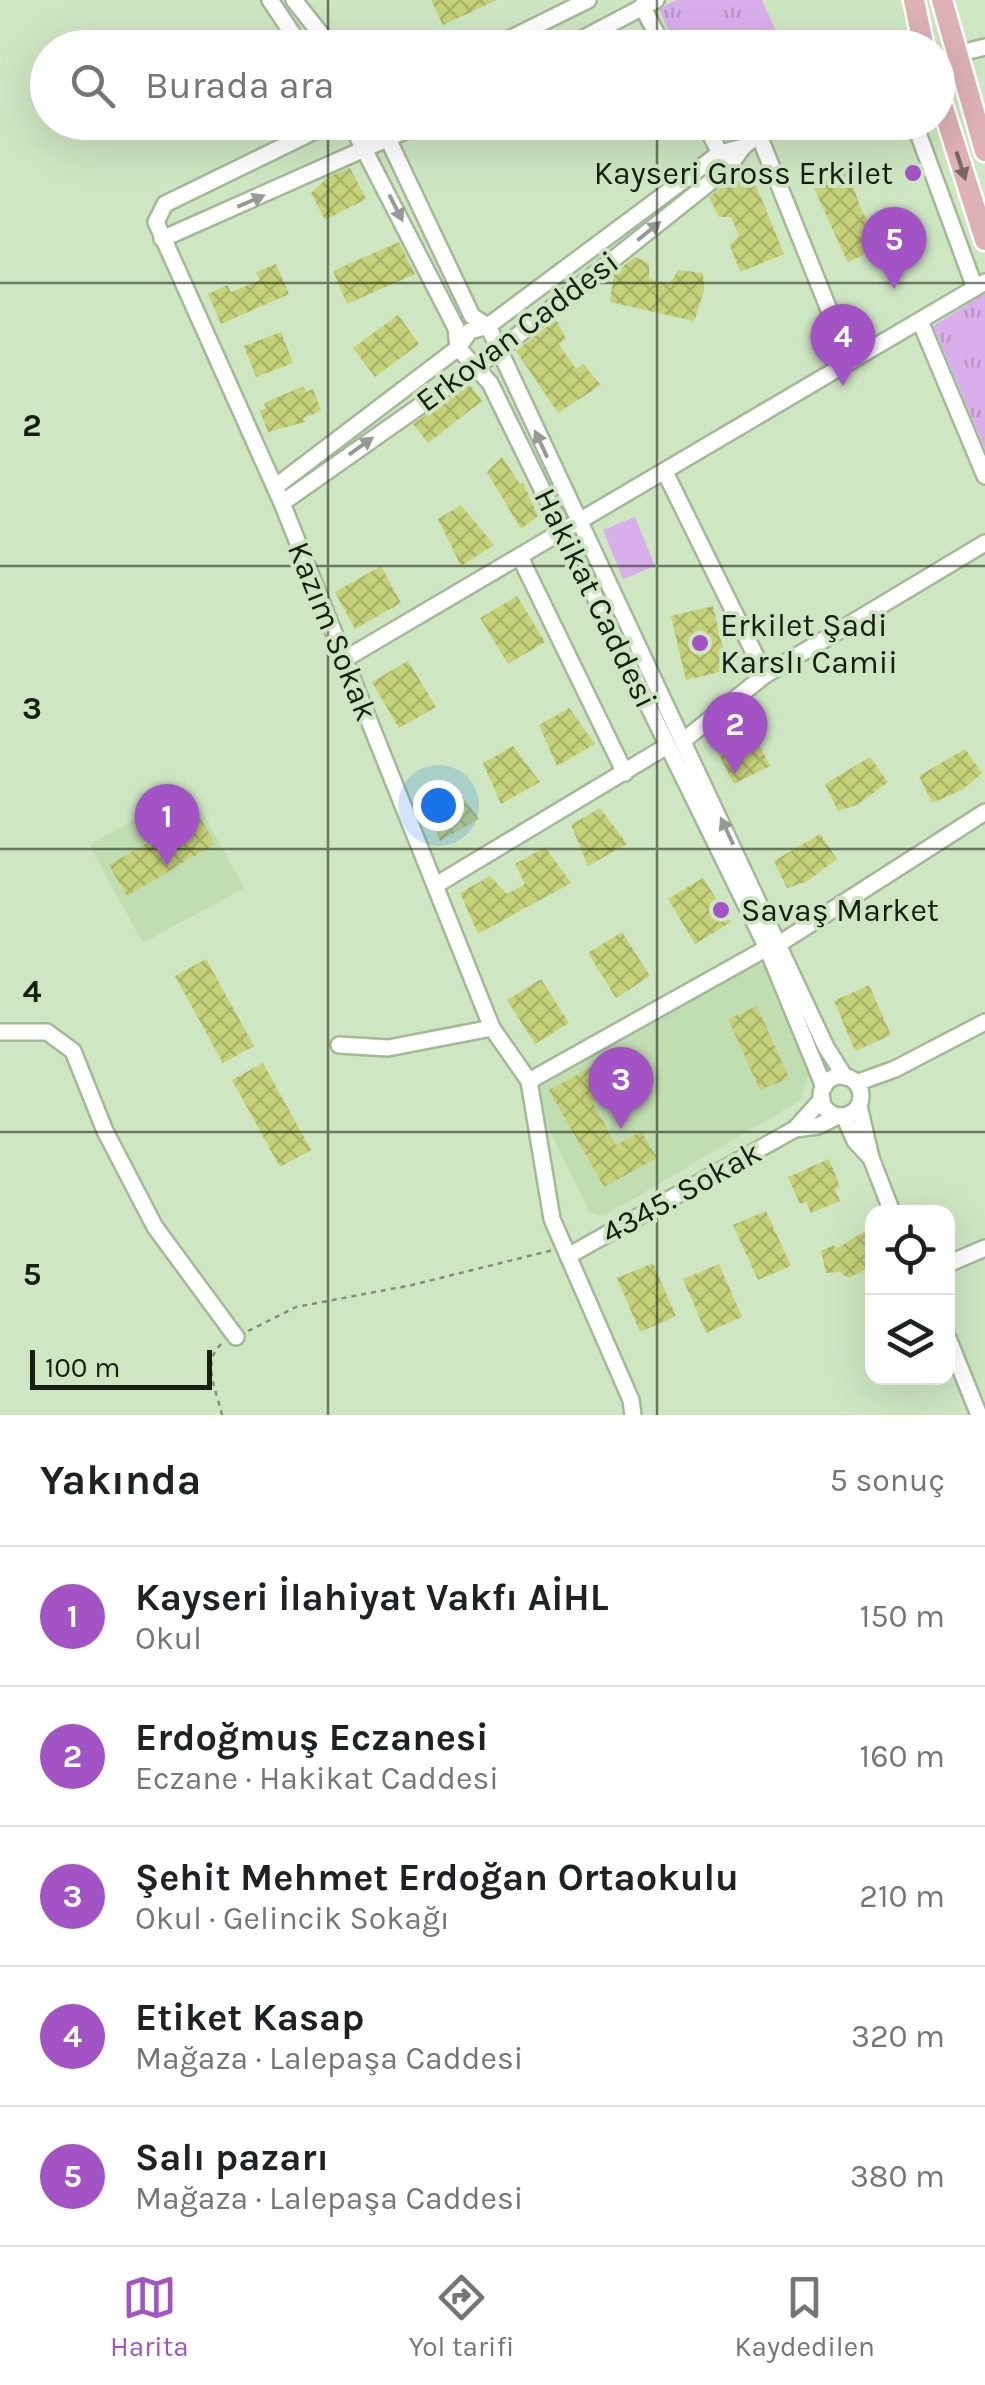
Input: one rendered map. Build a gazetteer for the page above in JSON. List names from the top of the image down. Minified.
{"streets":{"street":["Erkovan Caddesi","Hakikat Caddesi","Kazım Sokak","4345. Sokak"]},"crossings":[["Erkovan Caddesi","Hakikat Caddesi"],["Erkovan Caddesi","Kazım Sokak"],["Hakikat Caddesi","4345. Sokak"]],"places":["Kayseri Gross Erkilet","Erkilet Şadi Karslı Camii","Savaş Market"],"scale_bar":"100 m","page":{"search":"Burada ara","pins":["5","4","2","1","3"],"scale":"100 m","heading":["Yakında","5 sonuç"],"list":[{"mark":"1","name":"Kayseri İlahiyat Vakfı AİHL","note":"Okul","value":"150 m"},{"mark":"2","name":"Erdoğmuş Eczanesi","note":"Eczane · Hakikat Caddesi","value":"160 m"},{"mark":"3","name":"Şehit Mehmet Erdoğan Ortaokulu","note":"Okul · Gelincik Sokağı","value":"210 m"},{"mark":"4","name":"Etiket Kasap","note":"Mağaza · Lalepaşa Caddesi","value":"320 m"},{"mark":"5","name":"Salı pazarı","note":"Mağaza · Lalepaşa Caddesi","value":"380 m"}],"nav":["Harita","Yol tarifi","Kaydedilen"]},"grid":{"rows":["2","3","4","5"]}}
